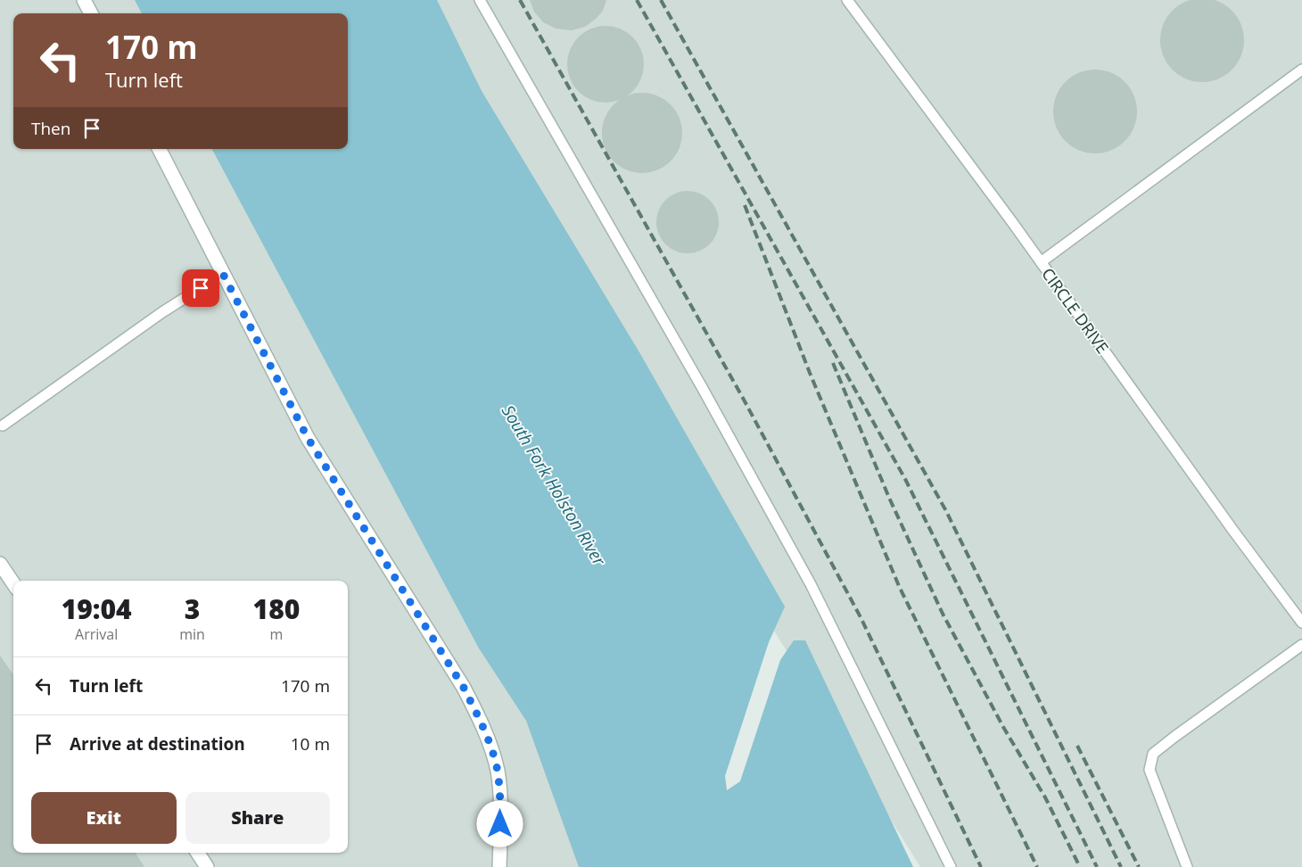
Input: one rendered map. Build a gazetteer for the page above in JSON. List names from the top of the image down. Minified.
{"streets":{"lane":["CIRCLE DRIVE"]},"water":["South Fork Holston River"],"page":{"turn":["170 m","Turn left"],"then":"Then","eta":["19:04","Arrival","3","min","180","m"],"list":[{"name":"Turn left","value":"170 m"},{"name":"Arrive at destination","value":"10 m"}],"buttons":["Exit","Share"]}}
